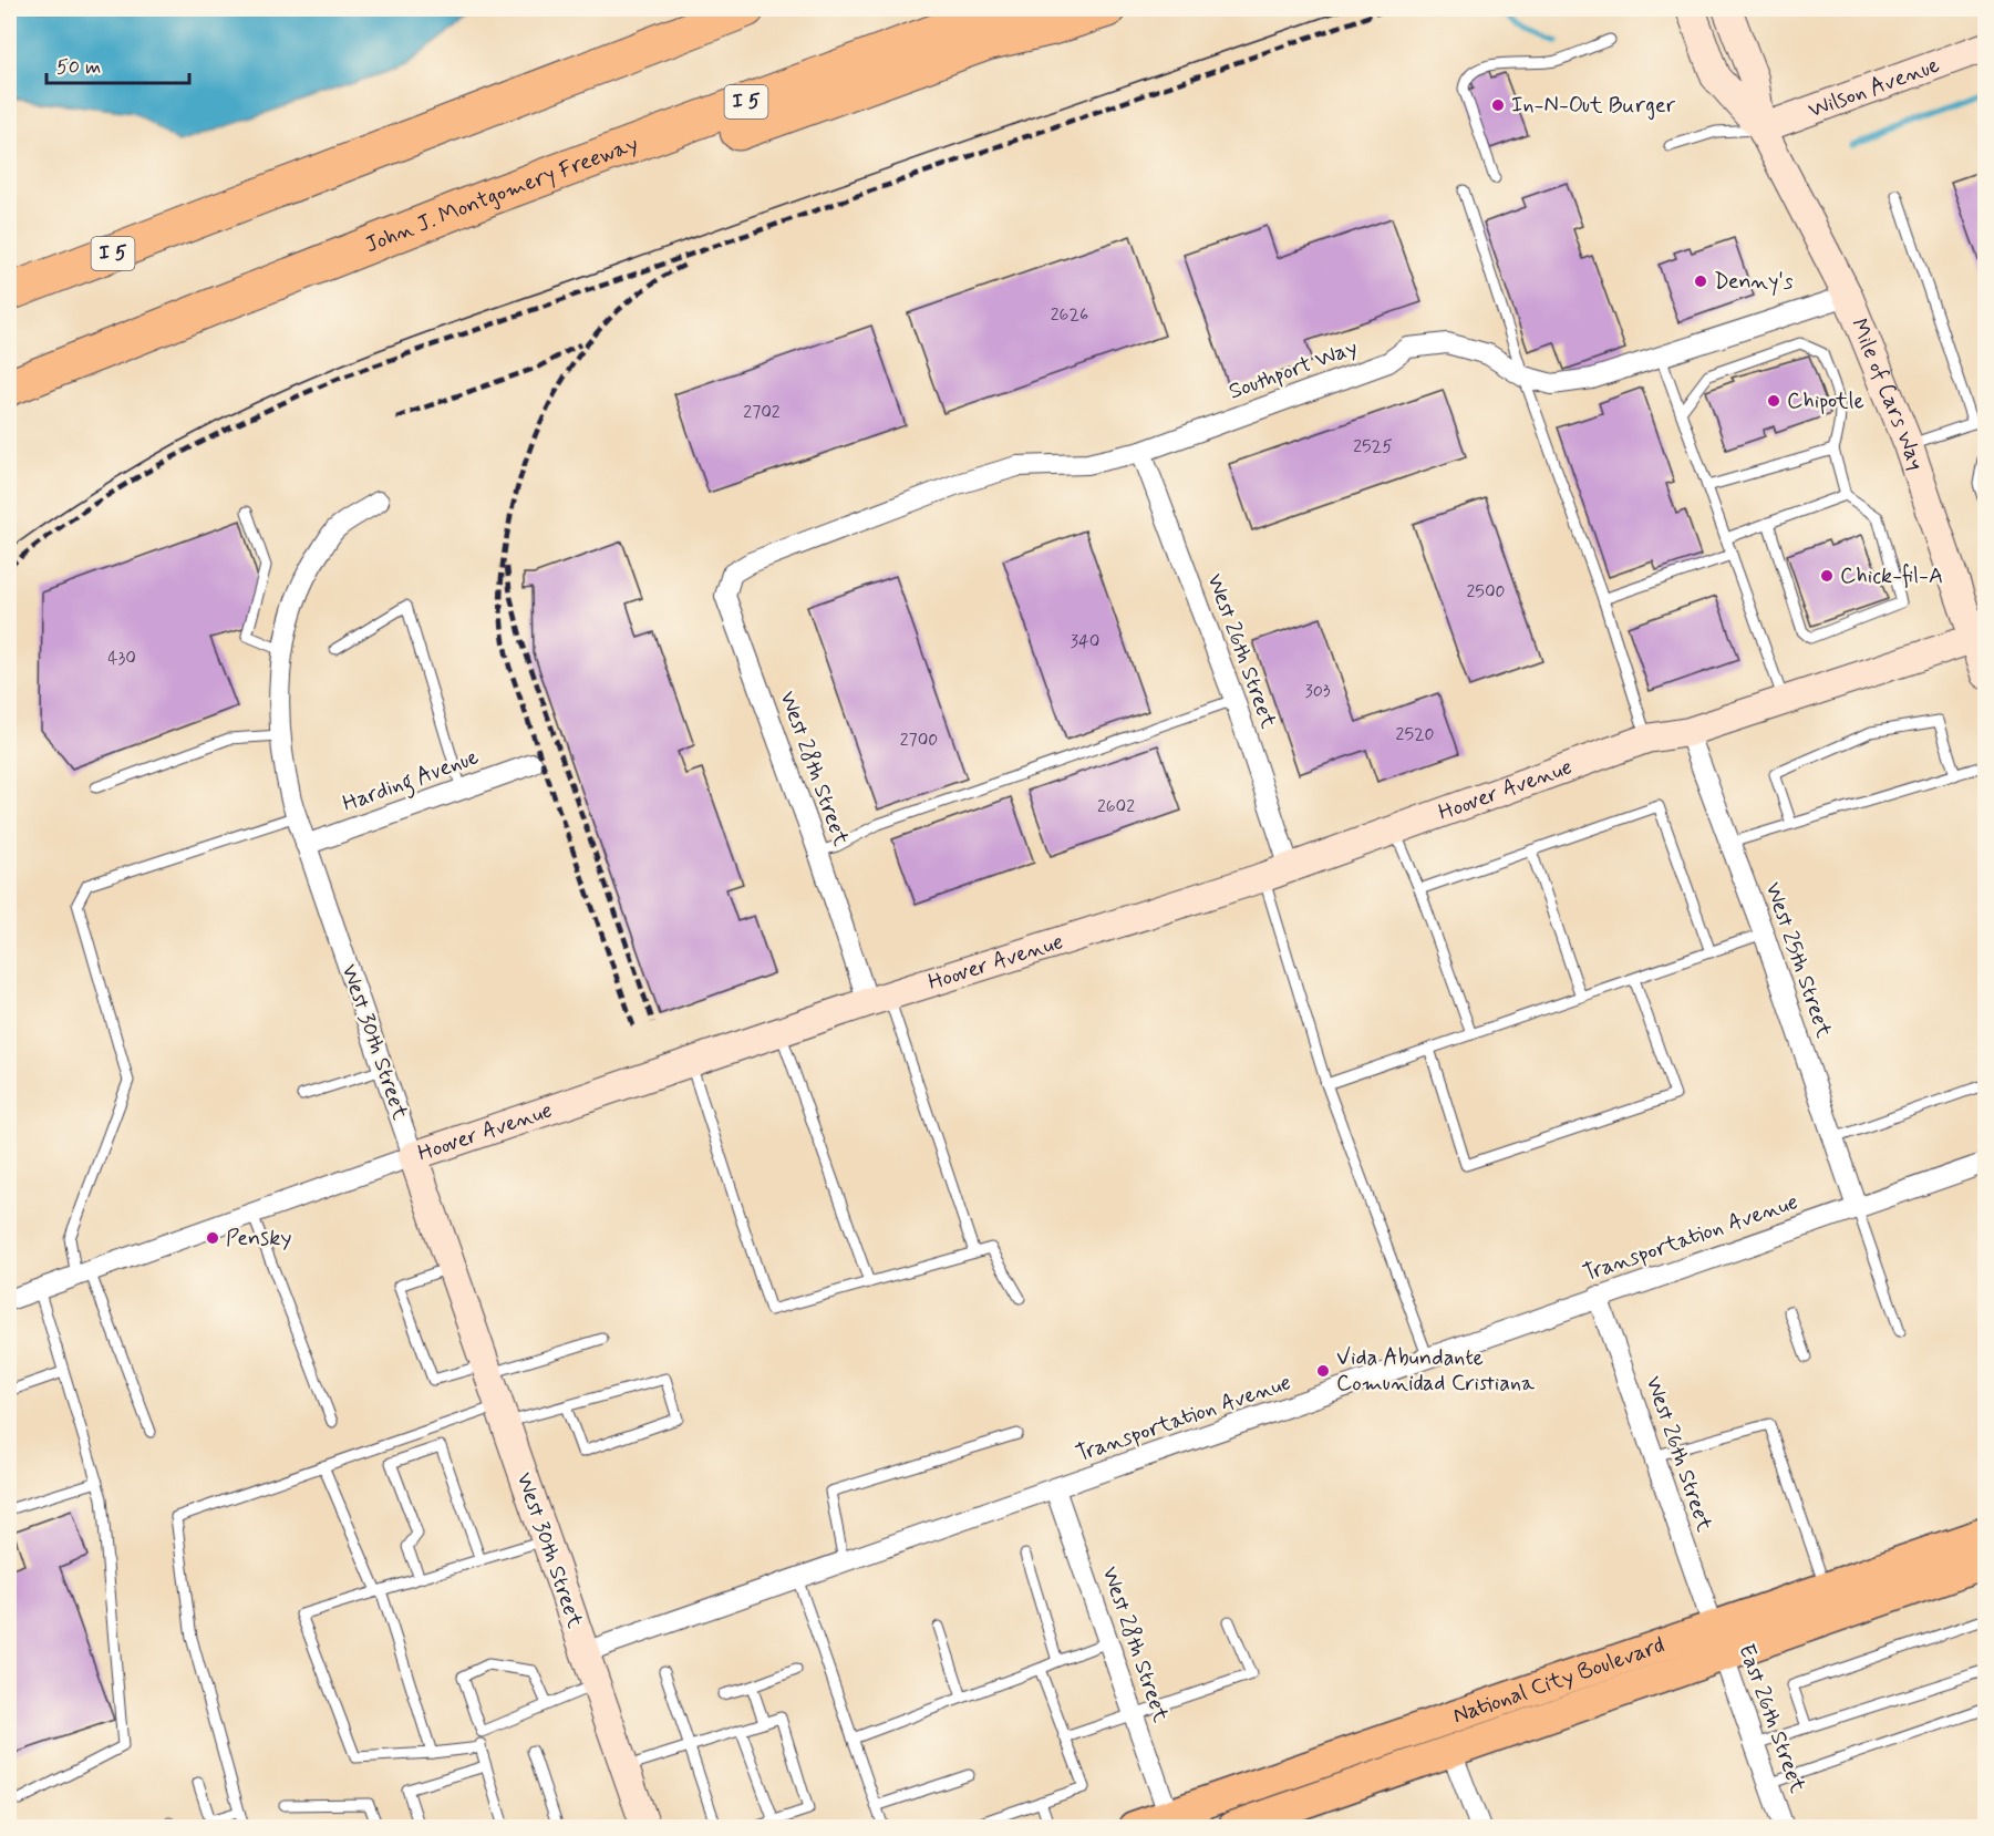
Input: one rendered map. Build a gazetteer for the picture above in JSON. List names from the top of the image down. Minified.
{"streets":{"highway":["I 5","John J. Montgomery Freeway"],"main road":["National City Boulevard"],"street":["Wilson Avenue","Southport Way","Mile of Cars Way","West 26th Street","West 28th Street","Harding Avenue","Hoover Avenue","West 25th Street","West 30th Street","Transportation Avenue","East 26th Street"]},"crossings":[["Wilson Avenue","Mile of Cars Way"],["Southport Way","Mile of Cars Way"],["Southport Way","West 26th Street"],["Southport Way","West 28th Street"],["Mile of Cars Way","Hoover Avenue"],["West 26th Street","Hoover Avenue"],["West 26th Street","Transportation Avenue"],["West 26th Street","National City Boulevard"],["West 26th Street","East 26th Street"],["West 28th Street","Hoover Avenue"],["West 28th Street","Transportation Avenue"],["West 28th Street","National City Boulevard"],["Harding Avenue","West 30th Street"],["Hoover Avenue","West 25th Street"],["Hoover Avenue","West 30th Street"],["West 25th Street","Transportation Avenue"],["West 30th Street","Transportation Avenue"],["National City Boulevard","East 26th Street"]],"places":["In-N-Out Burger","Denny's","Chipotle","Chick-fil-A","Pensky","Vida Abundante Comunidad Cristiana"],"house_numbers":["2626","2702","2525","2500","340","430","303","2520","2700","2602"],"scale_bar":"50 m"}
